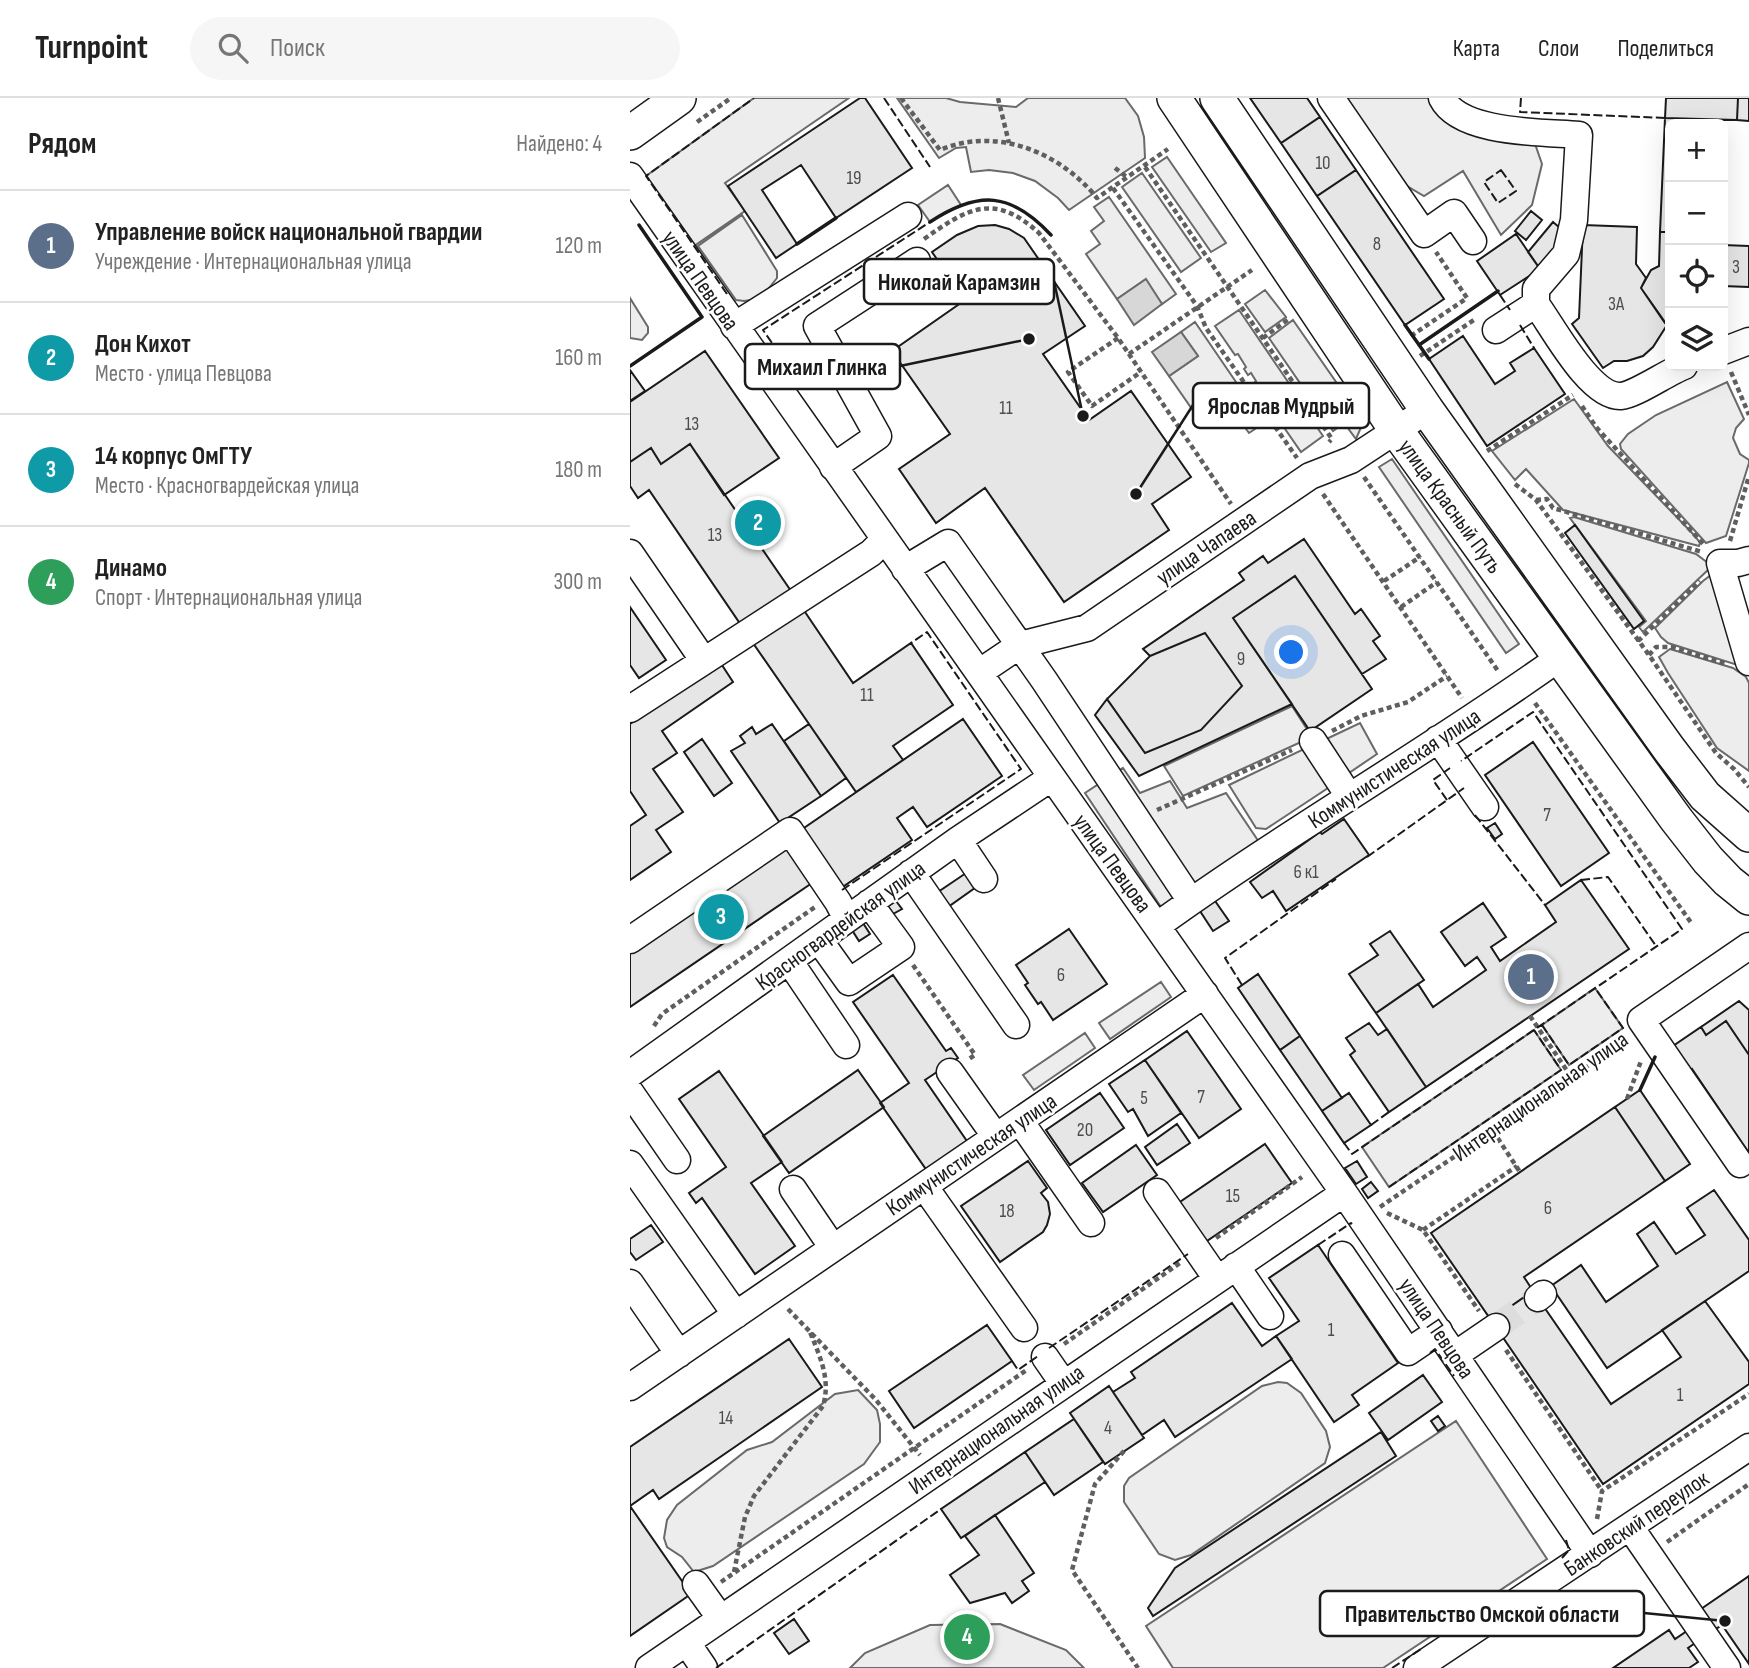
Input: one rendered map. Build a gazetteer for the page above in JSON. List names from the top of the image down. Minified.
{"streets":{"main road":["улица Красный Путь"],"street":["улица Певцова","улица Чапаева","Коммунистическая улица","Красногвардейская улица","Интернациональная улица","Банковский переулок"]},"crossings":[["улица Певцова","улица Чапаева"],["улица Певцова","Коммунистическая улица"],["улица Певцова","Красногвардейская улица"],["улица Певцова","Интернациональная улица"],["улица Певцова","Банковский переулок"],["улица Красный Путь","улица Чапаева"],["улица Красный Путь","Коммунистическая улица"]],"places":["Михаил Глинка","Николай Карамзин","Ярослав Мудрый","Правительство Омской области"],"house_numbers":["10","19","8","3","3А","11","13","13","9","11","7","6 к1","6","7","5","20","15","6","18","1","1","14","4"],"page":{"header":"Turnpoint","search":"Поиск","nav":["Карта","Слои","Поделиться"],"heading":["Рядом","Найдено: 4"],"map_buttons":["+","−"],"list":[{"mark":"1","name":"Управление войск национальной гвардии","note":"Учреждение · Интернациональная улица","value":"120 m"},{"mark":"2","name":"Дон Кихот","note":"Место · улица Певцова","value":"160 m"},{"mark":"3","name":"14 корпус ОмГТУ","note":"Место · Красногвардейская улица","value":"180 m"},{"mark":"4","name":"Динамо","note":"Спорт · Интернациональная улица","value":"300 m"}],"pins":["2","3","1","4"]}}
